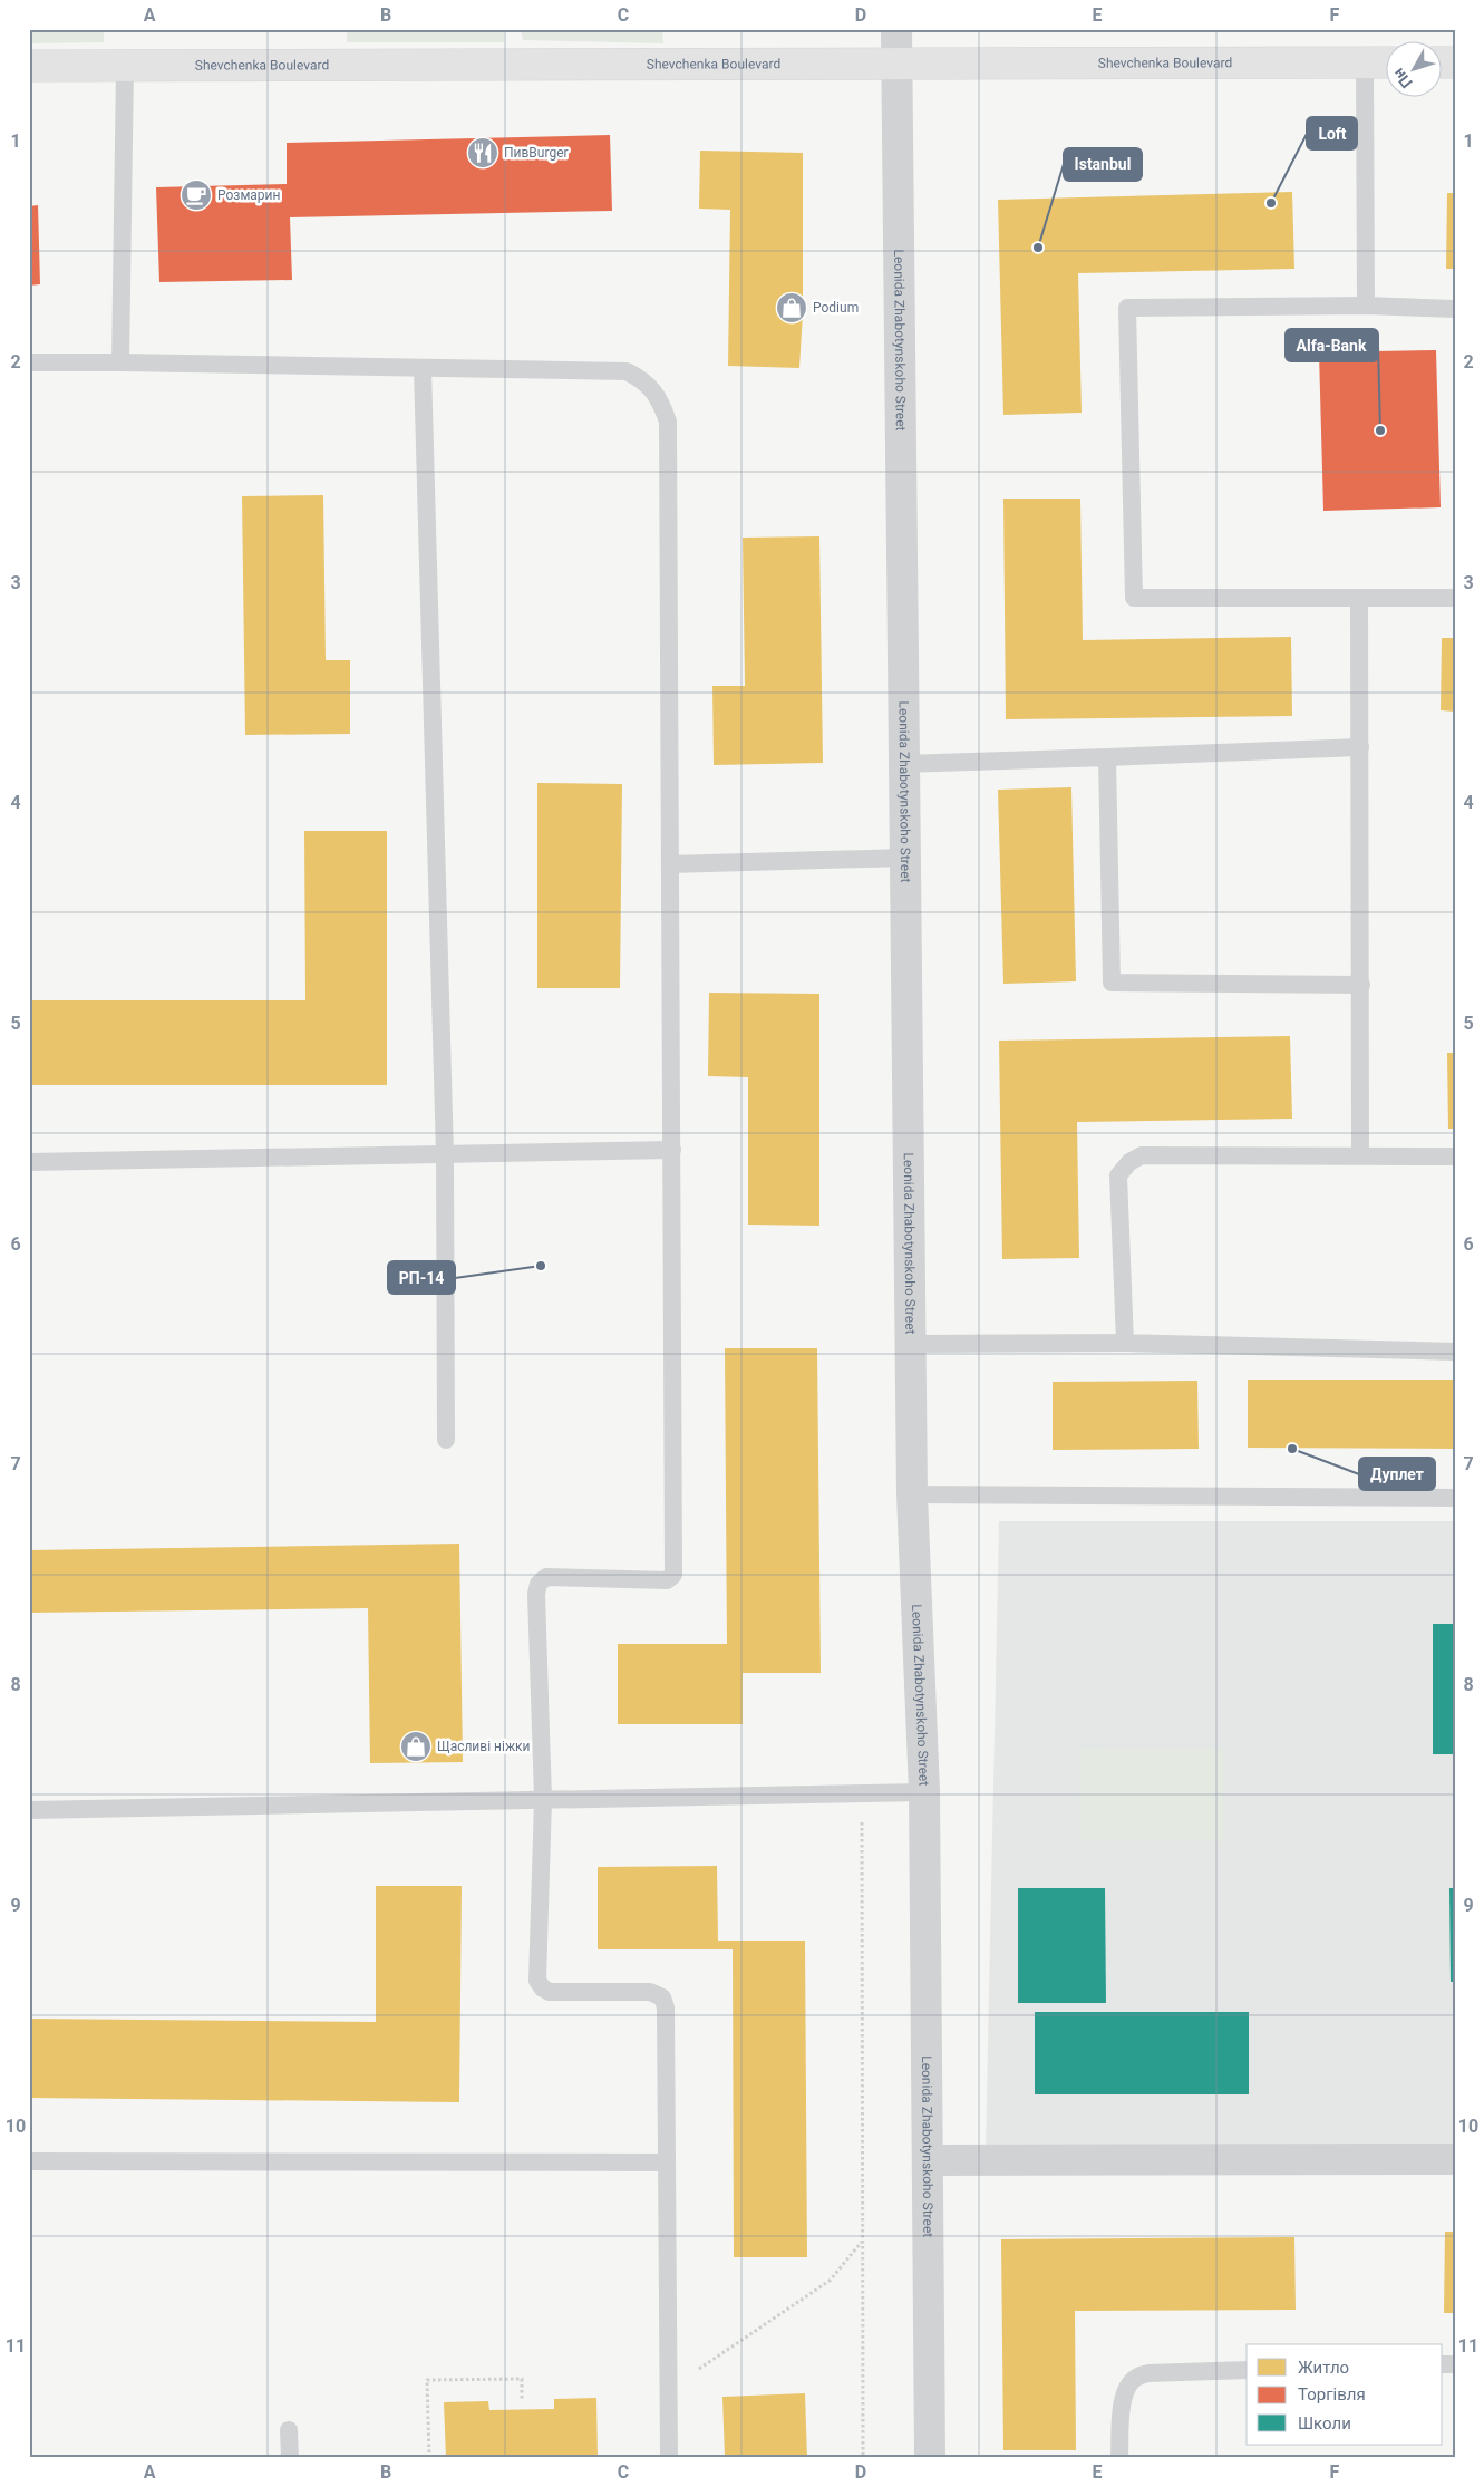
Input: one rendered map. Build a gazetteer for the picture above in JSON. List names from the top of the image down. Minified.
{"streets":{"street":["Shevchenka Boulevard","Leonida Zhabotynskoho Street"]},"crossings":[["Shevchenka Boulevard","Leonida Zhabotynskoho Street"]],"places":{"restaurant":["ПивBurger"],"cafe":["Розмарин"],"other":["Loft","Istanbul","Alfa-Bank","РП-14","Дуплет"],"shop":["Podium","Щасливі ніжки"]},"legend":["Житло","Торгівля","Школи"],"north":"bottom left","grid":{"columns":["A","B","C","D","E","F"],"rows":["1","2","3","4","5","6","7","8","9","10","11"]}}
